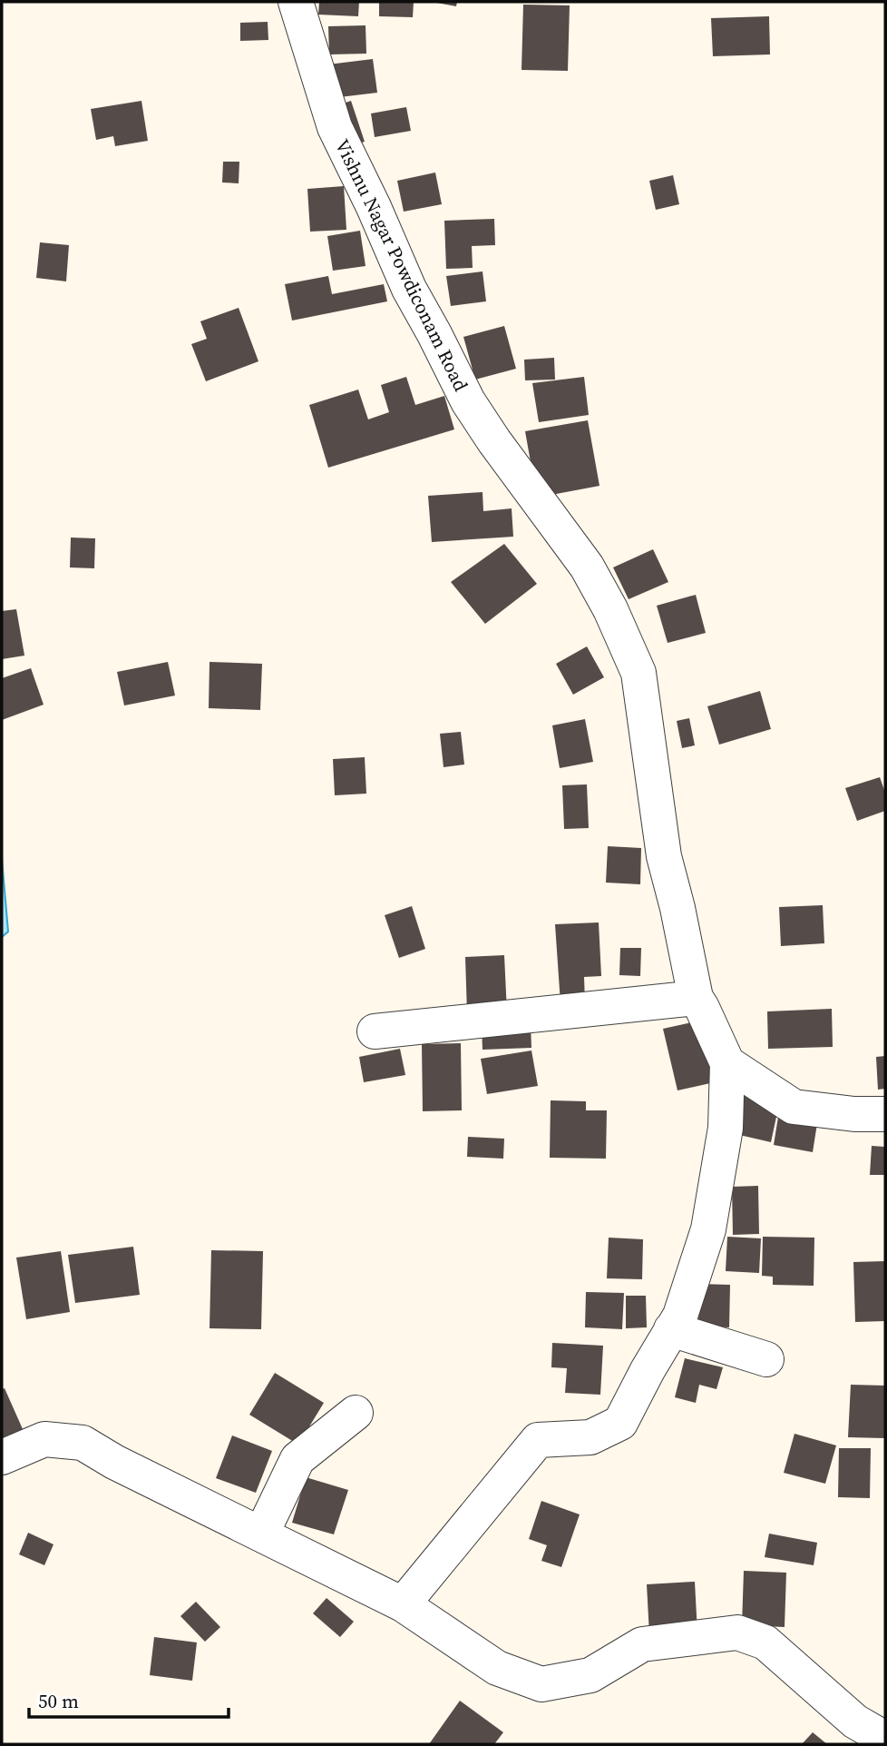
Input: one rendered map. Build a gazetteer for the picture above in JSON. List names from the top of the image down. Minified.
{"streets":{"street":["Vishnu Nagar Powdiconam Road"]},"scale_bar":"50 m"}
